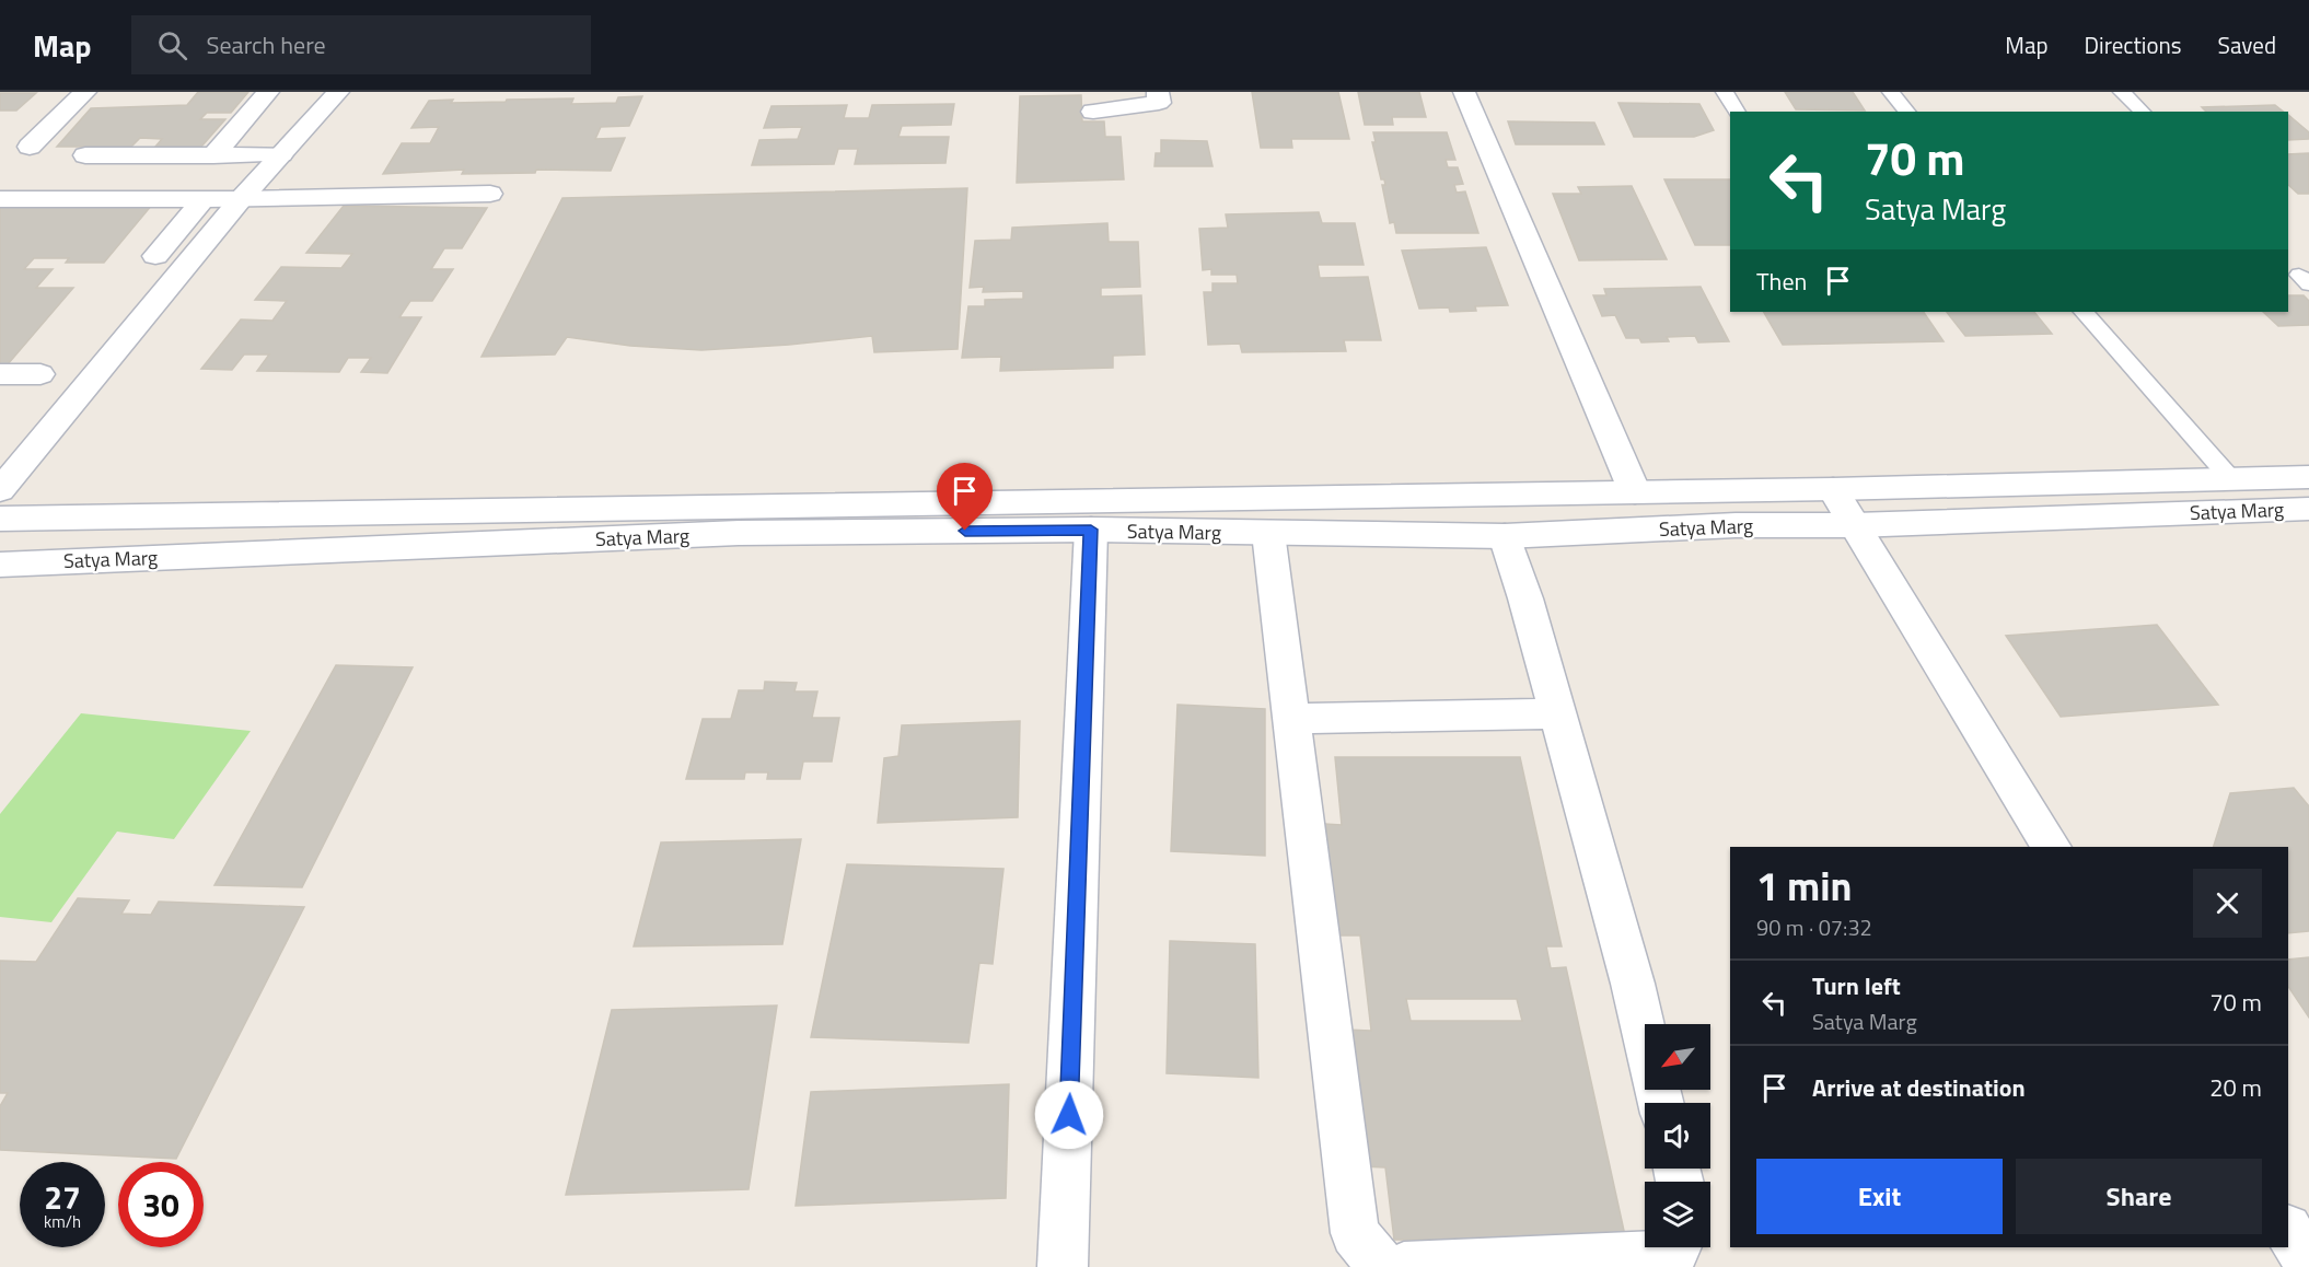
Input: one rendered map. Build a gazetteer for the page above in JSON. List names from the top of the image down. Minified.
{"streets":{"street":["Satya Marg"]},"north":"bottom left","page":{"header":"Map","search":"Search here","nav":["Map","Directions","Saved"],"turn":["70 m","Satya Marg"],"then":"Then","heading":["1 min","90 m · 07:32"],"list":[{"name":"Turn left","note":"Satya Marg","value":"70 m"},{"name":"Arrive at destination","value":"20 m"}],"buttons":["Exit","Share"],"speed":"27 km/h","limit":"30"}}
